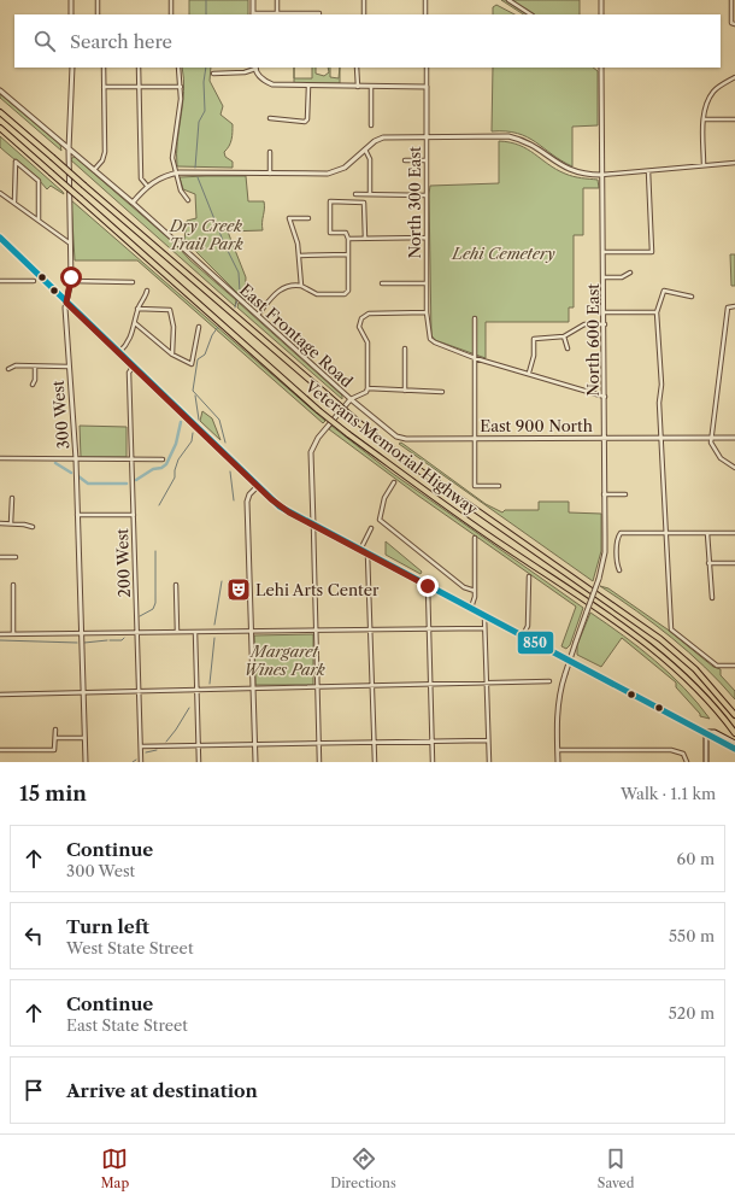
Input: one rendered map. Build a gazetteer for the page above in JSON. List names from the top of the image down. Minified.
{"streets":{"highway":["Veterans Memorial Highway"],"street":["North 300 East","East Frontage Road","North 600 East","300 West","East 900 North","200 West"]},"crossings":[["East Frontage Road","300 West"],["East Frontage Road","East 900 North"],["North 600 East","East 900 North"]],"parks":["Dry Creek Trail Park","Lehi Cemetery","Margaret Wines Park"],"places":{"theatre":["Lehi Arts Center"]},"lines":["transit line 850"],"page":{"search":"Search here","heading":["15 min","Walk · 1.1 km"],"list":[["Continue","300 West","60 m"],["Turn left","West State Street","550 m"],["Continue","East State Street","520 m"],"Arrive at destination"],"nav":["Map","Directions","Saved"]}}
